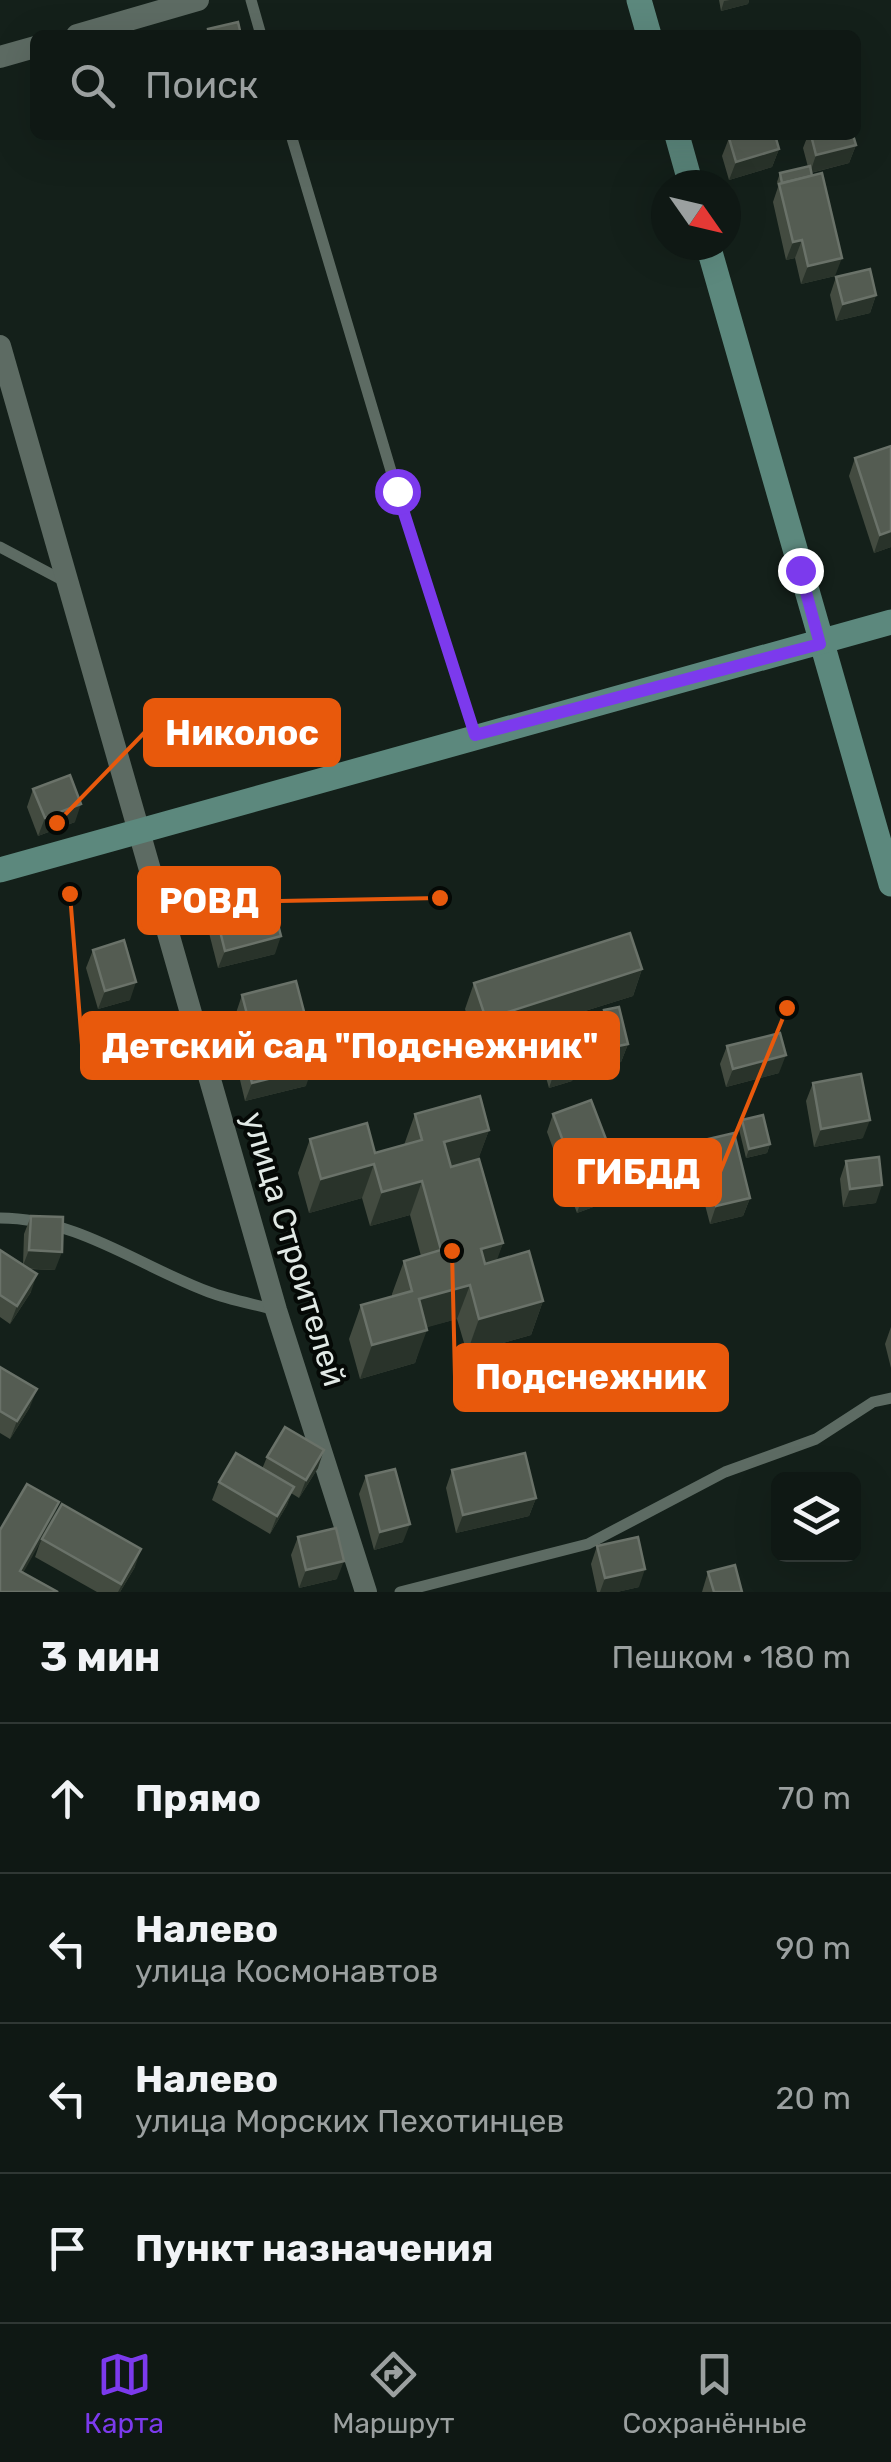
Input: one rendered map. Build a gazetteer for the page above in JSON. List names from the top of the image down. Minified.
{"streets":{"street":["улица Строителей"]},"places":["Николос","Детский сад \"Подснежник\"","РОВД","ГИБДД","Подснежник"],"north":"bottom right","page":{"search":"Поиск","heading":["3 мин","Пешком · 180 m"],"list":[["Прямо","70 m"],["Налево","улица Космонавтов","90 m"],["Налево","улица Морских Пехотинцев","20 m"],"Пункт назначения"],"nav":["Карта","Маршрут","Сохранённые"]}}
